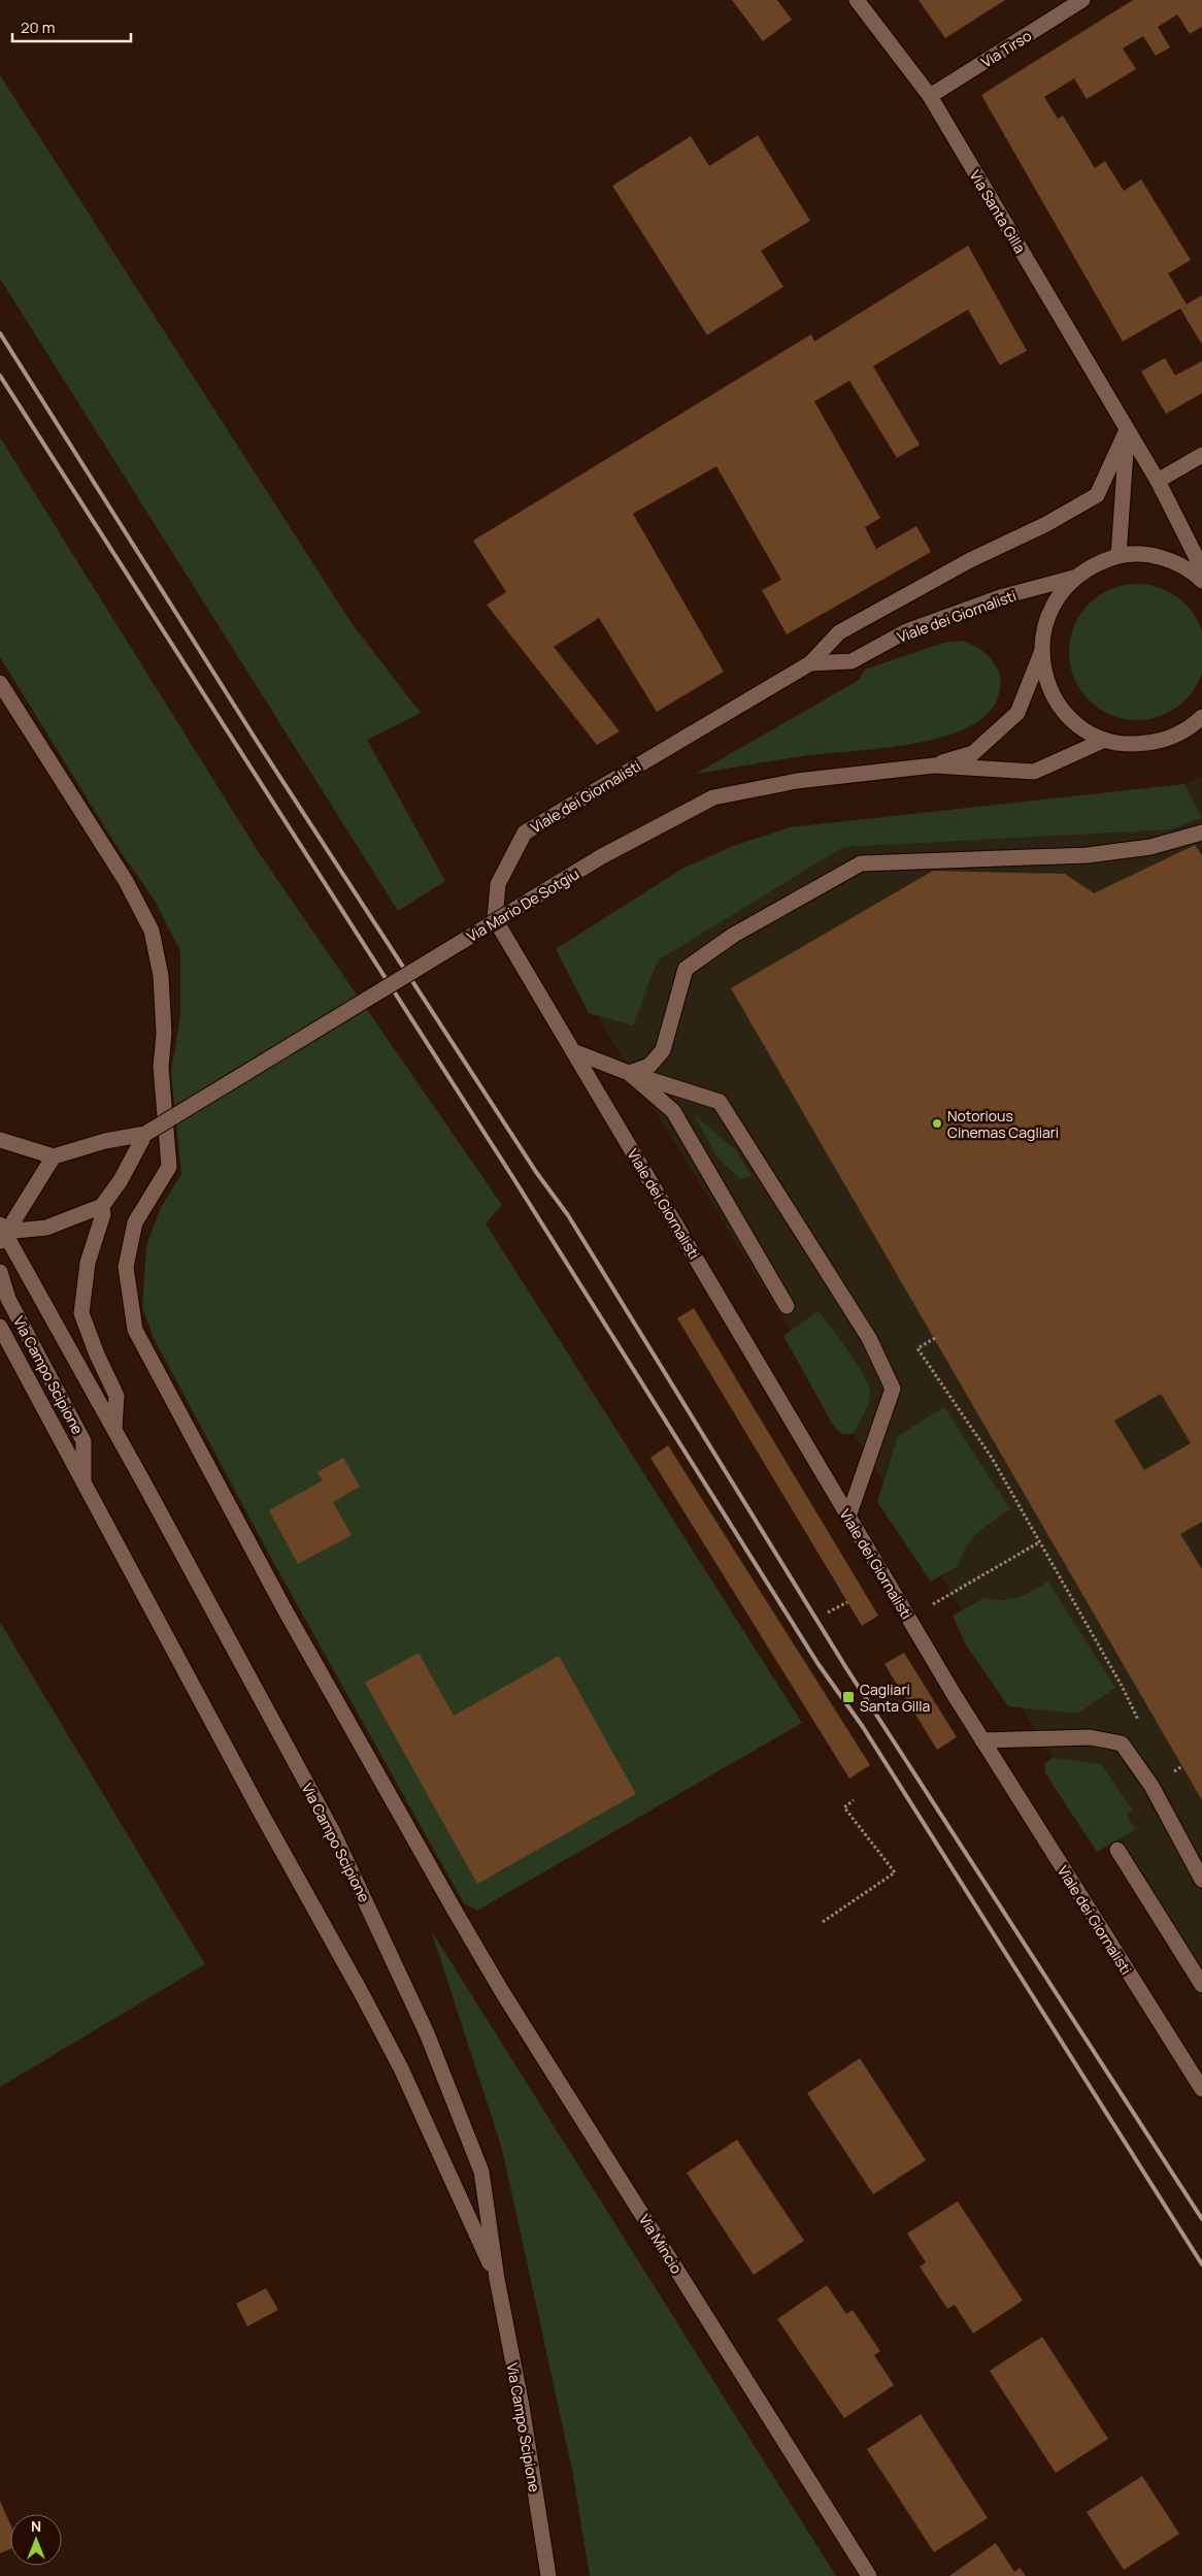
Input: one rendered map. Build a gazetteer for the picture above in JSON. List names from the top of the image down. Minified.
{"streets":{"street":["Via Tirso","Via Santa Gilla","Viale dei Giornalisti","Via Mario De Sotgiu","Via Campo Scipione","Via Mincio"]},"crossings":[["Via Tirso","Via Santa Gilla"]],"places":{"other":["Notorious Cinemas Cagliari"],"transit":["Cagliari Santa Gilla"]},"scale_bar":"20 m","north":"top"}
